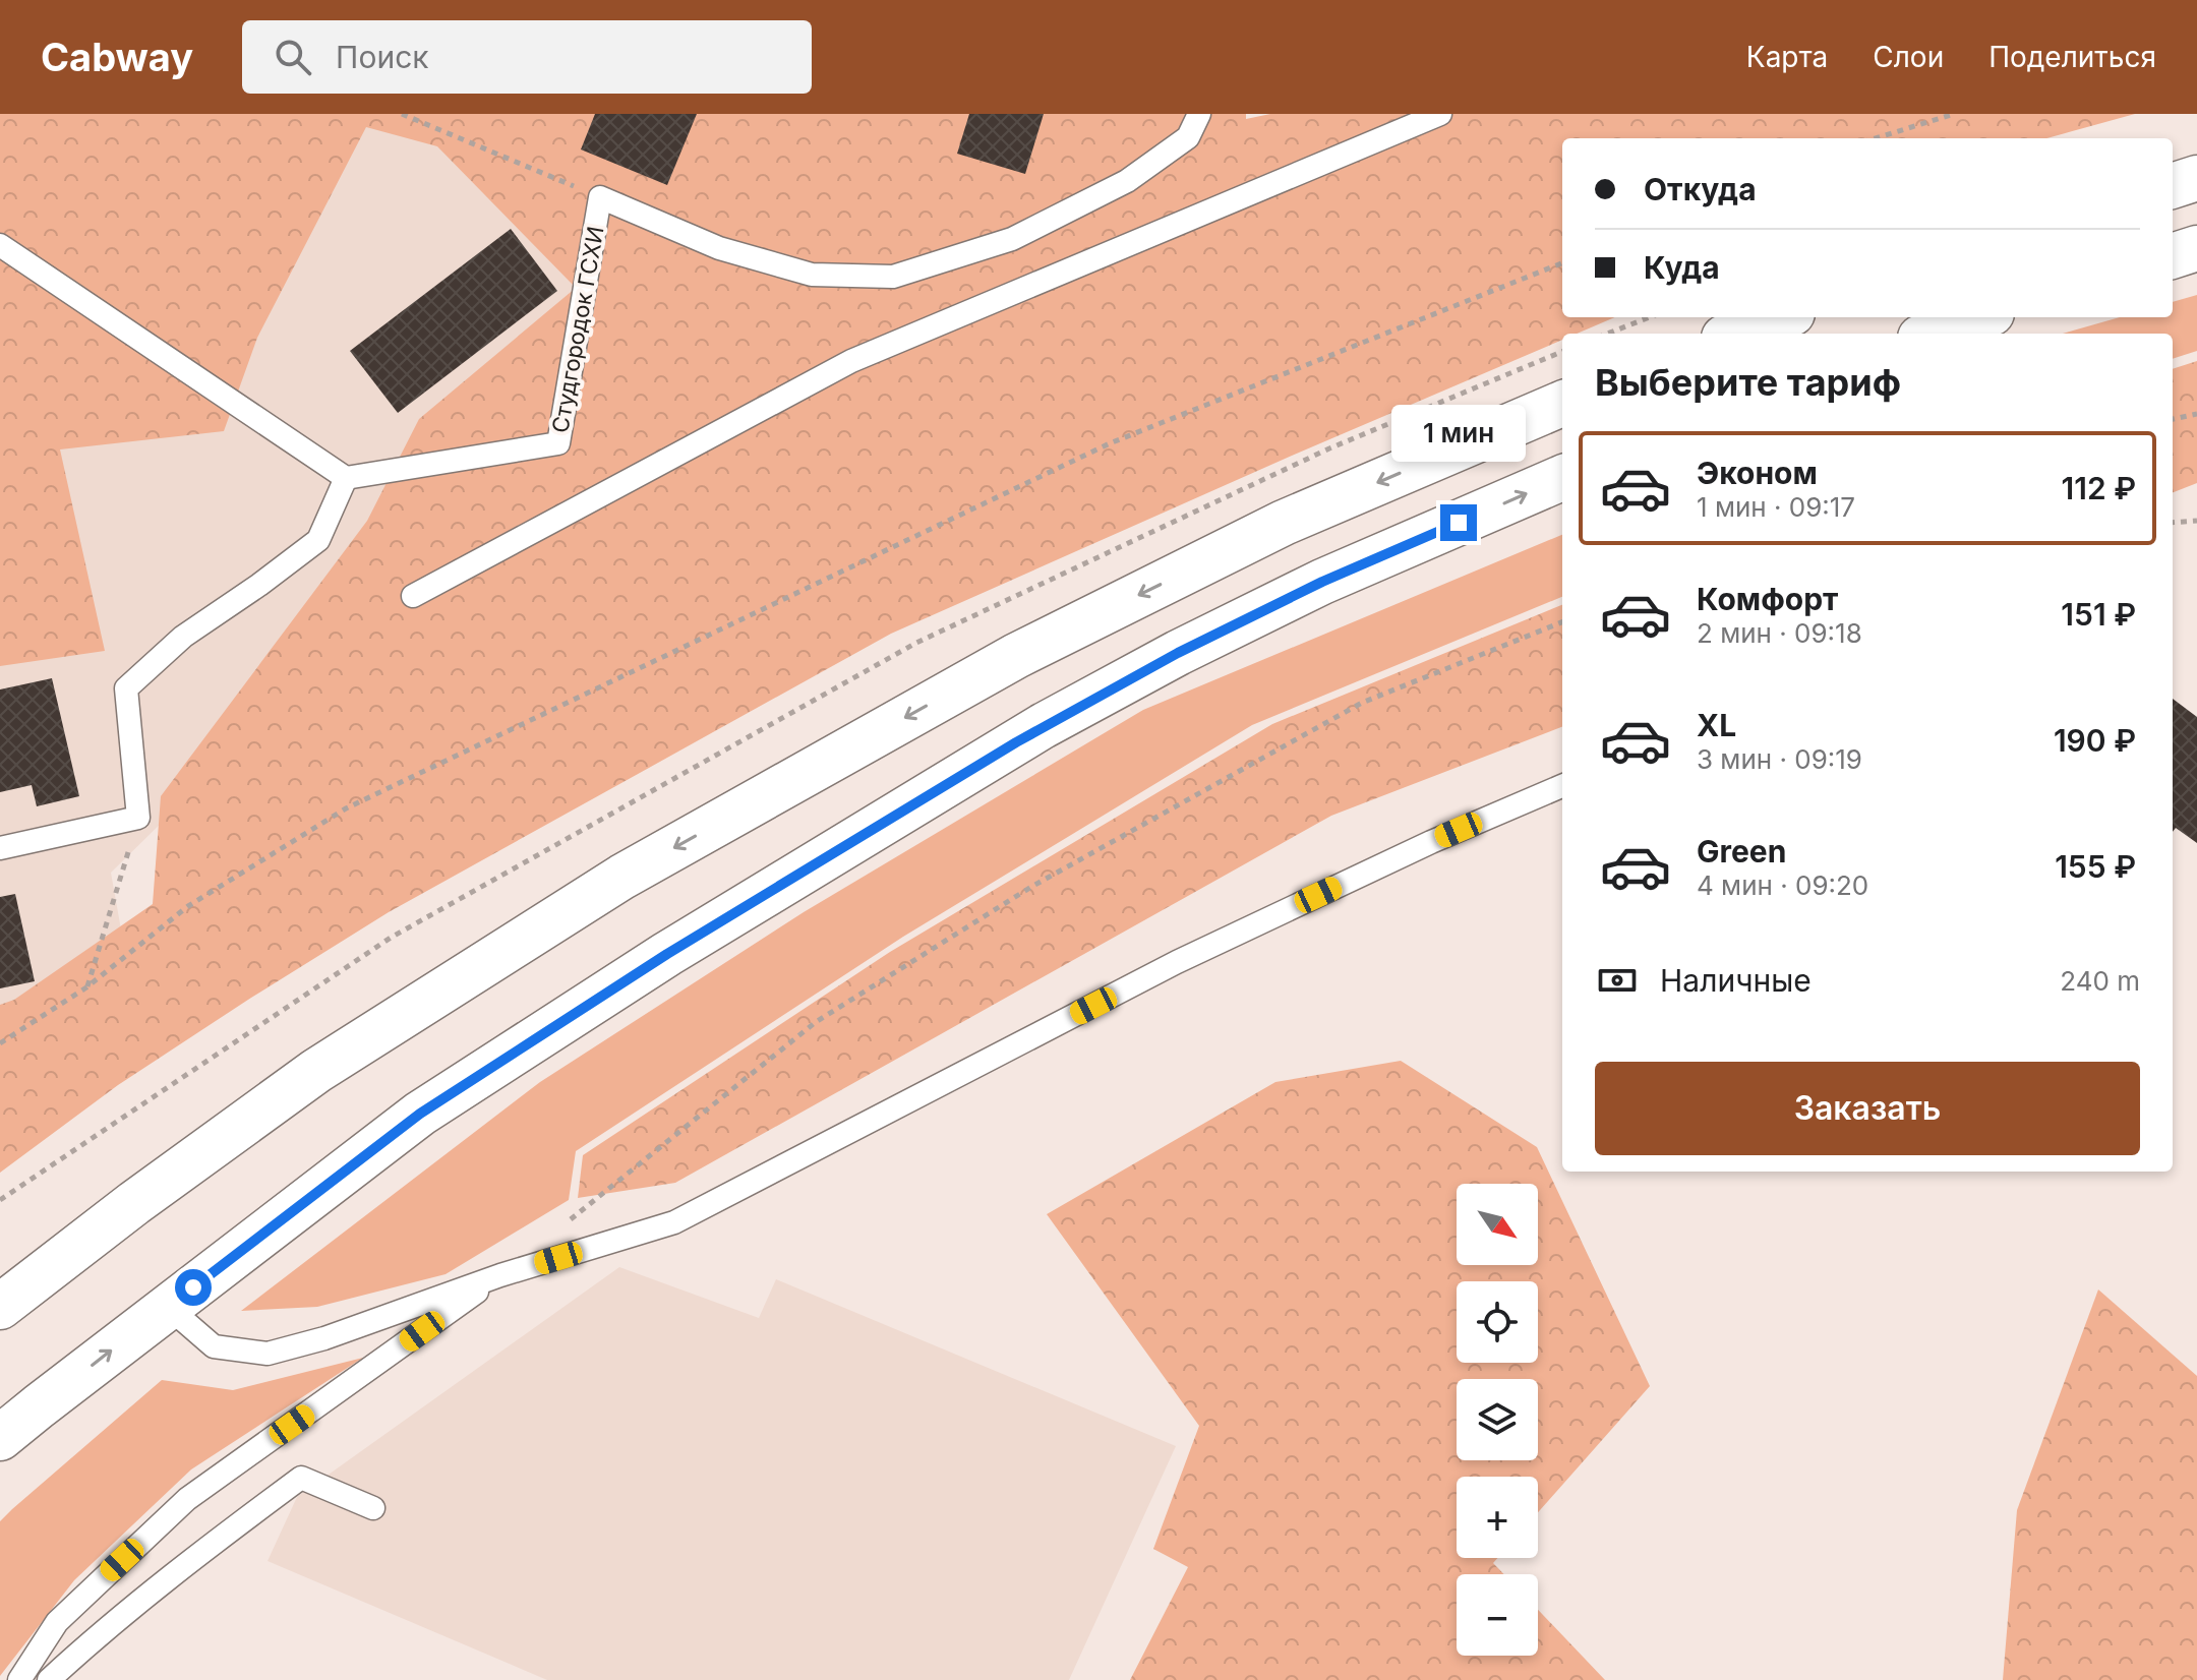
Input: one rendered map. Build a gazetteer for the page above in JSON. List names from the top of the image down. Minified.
{"streets":{"lane":["Студгородок ГСХИ"]},"north":"bottom right","page":{"header":"Cabway","search":"Поиск","nav":["Карта","Слои","Поделиться"],"banner":["Откуда","Куда"],"heading":"Выберите тариф","bubble":"1 мин","list":[{"name":"Эконом","note":"1 мин · 09:17","value":"112 ₽"},{"name":"Комфорт","note":"2 мин · 09:18","value":"151 ₽"},{"name":"XL","note":"3 мин · 09:19","value":"190 ₽"},{"name":"Green","note":"4 мин · 09:20","value":"155 ₽"}],"pay":["Наличные","240 m"],"buttons":"Заказать","map_buttons":["+","−"]}}
